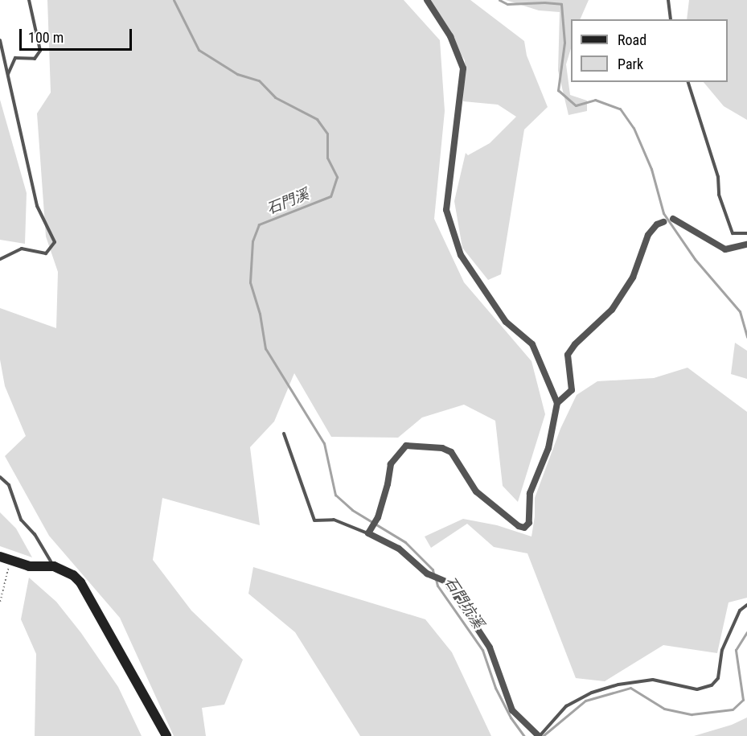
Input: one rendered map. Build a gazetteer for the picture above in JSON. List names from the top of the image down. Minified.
{"water":["石門溪","石門坑溪"],"legend":["Road","Park"],"scale_bar":"100 m"}
